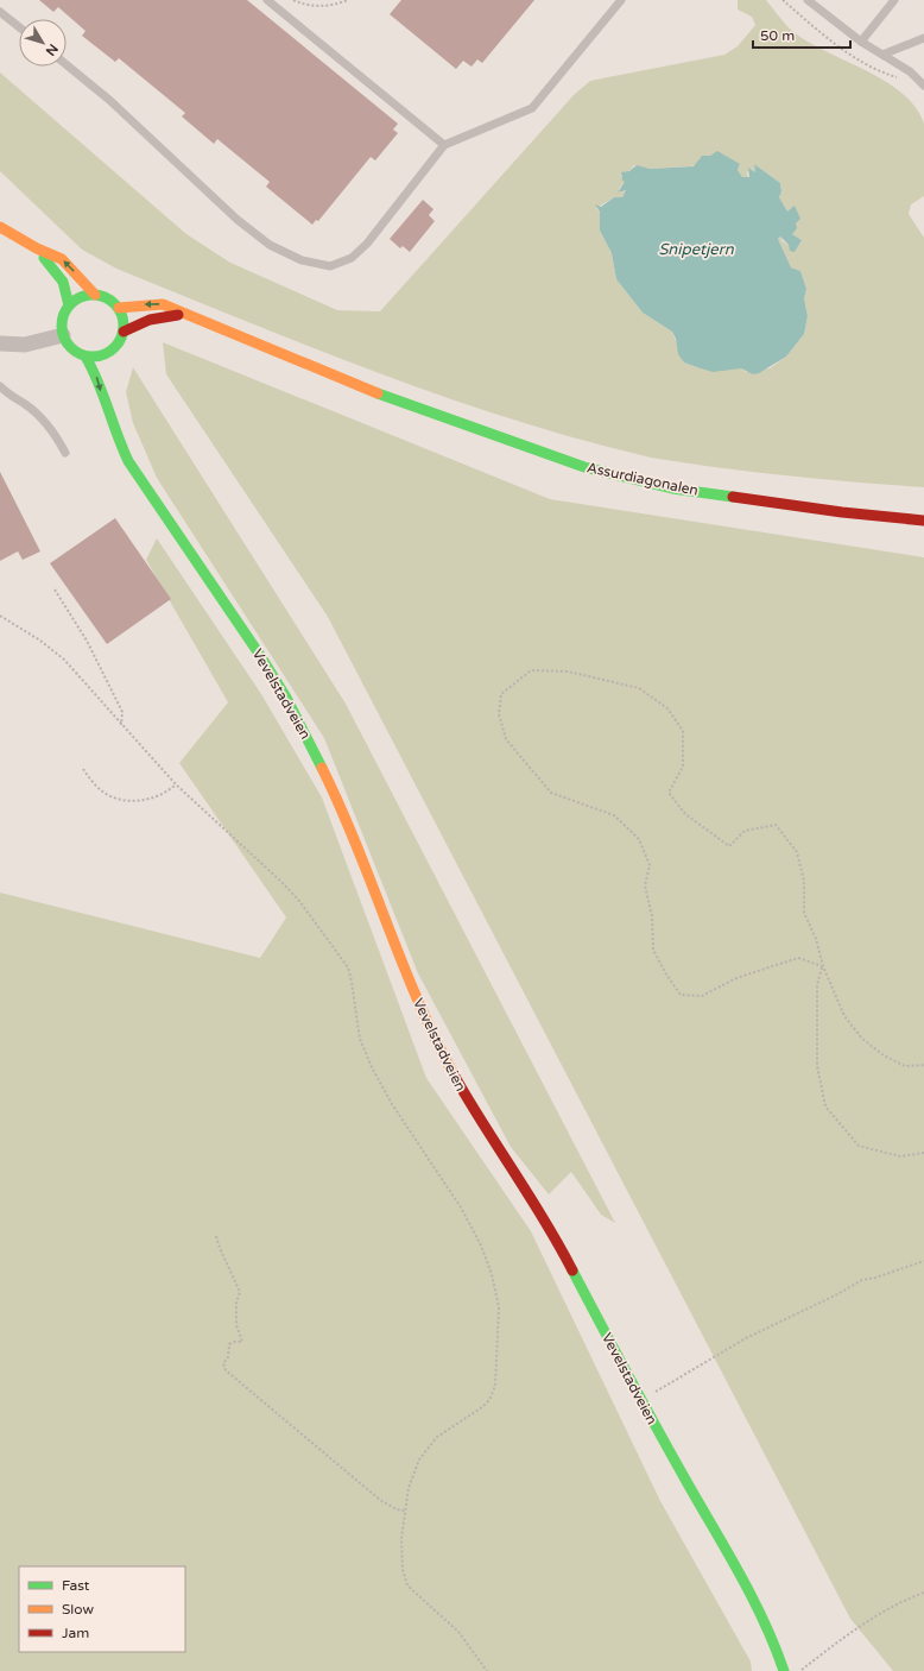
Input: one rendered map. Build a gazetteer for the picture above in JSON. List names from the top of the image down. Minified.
{"streets":{"main road":["Assurdiagonalen","Vevelstadveien"]},"water":["Snipetjern"],"legend":["Fast","Slow","Jam"],"scale_bar":"50 m","north":"bottom right"}
